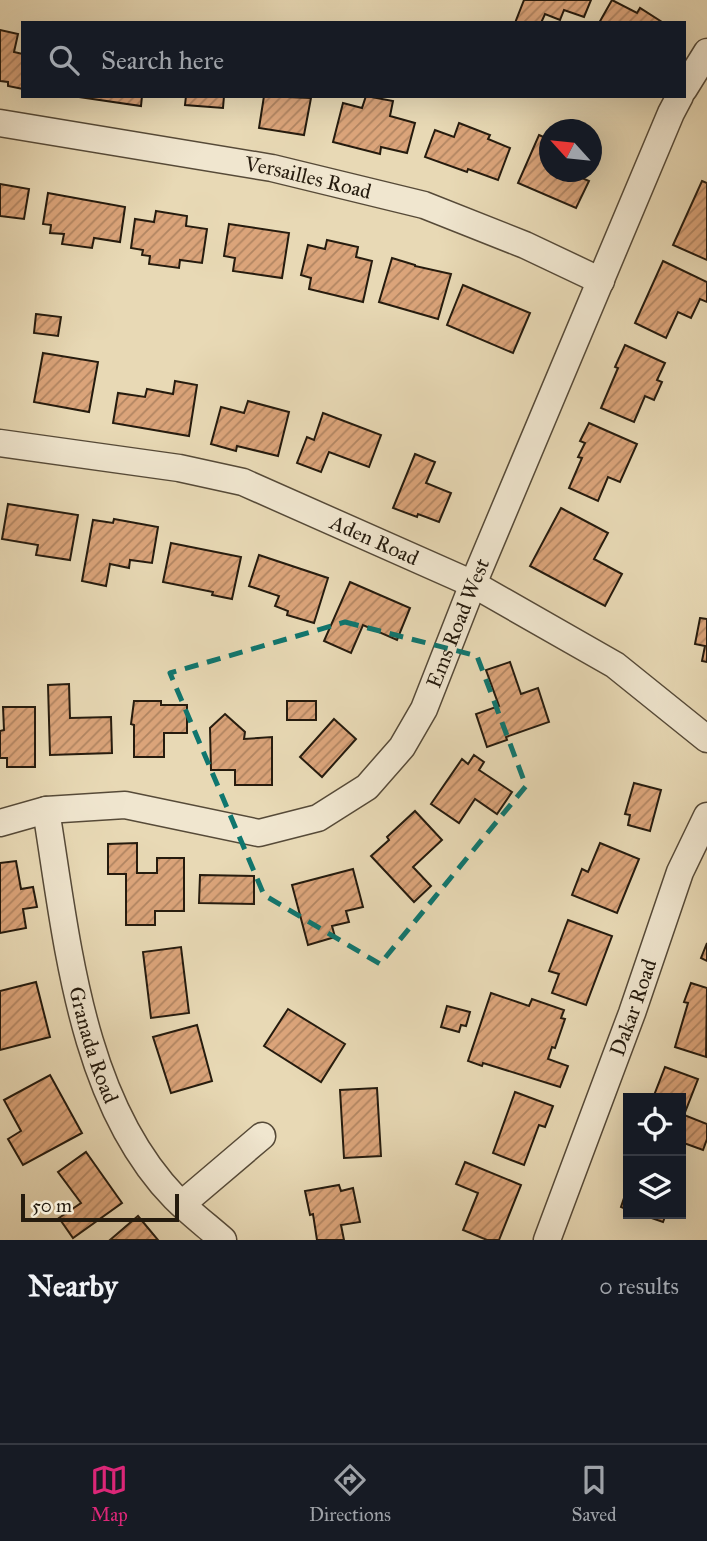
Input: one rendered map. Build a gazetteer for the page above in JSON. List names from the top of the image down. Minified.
{"streets":{"street":["Versailles Road","Aden Road","Ems Road West","Dakar Road","Granada Road"]},"crossings":[["Versailles Road","Ems Road West"],["Aden Road","Ems Road West"],["Ems Road West","Granada Road"]],"scale_bar":"50 m","north":"top left","page":{"search":"Search here","scale":"50 m","heading":["Nearby","0 results"],"nav":["Map","Directions","Saved"]}}
